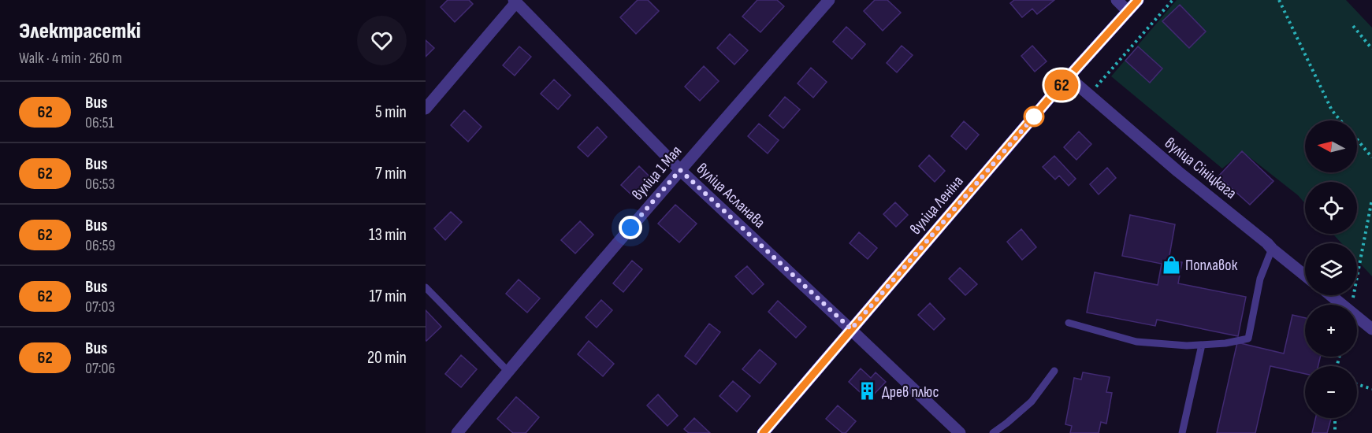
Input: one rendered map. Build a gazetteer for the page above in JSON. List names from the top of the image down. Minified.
{"streets":{"main road":["вуліца Леніна"],"street":["вуліца Сініцкага","вуліца 1 Мая","вуліца Асланава"]},"crossings":[["вуліца Сініцкага","вуліца Леніна"],["вуліца 1 Мая","вуліца Асланава"],["вуліца Асланава","вуліца Леніна"]],"places":{"shop":["Поплавок"],"building":["Древ плюс"]},"lines":["bus line 62"],"north":"left","page":{"heading":["Электрасеткі","Walk · 4 min · 260 m"],"on_map":"62","list":[{"mark":"62","name":"Bus","note":"06:51","value":"5 min"},{"mark":"62","name":"Bus","note":"06:53","value":"7 min"},{"mark":"62","name":"Bus","note":"06:59","value":"13 min"},{"mark":"62","name":"Bus","note":"07:03","value":"17 min"},{"mark":"62","name":"Bus","note":"07:06","value":"20 min"}],"map_buttons":["+","−"]}}
